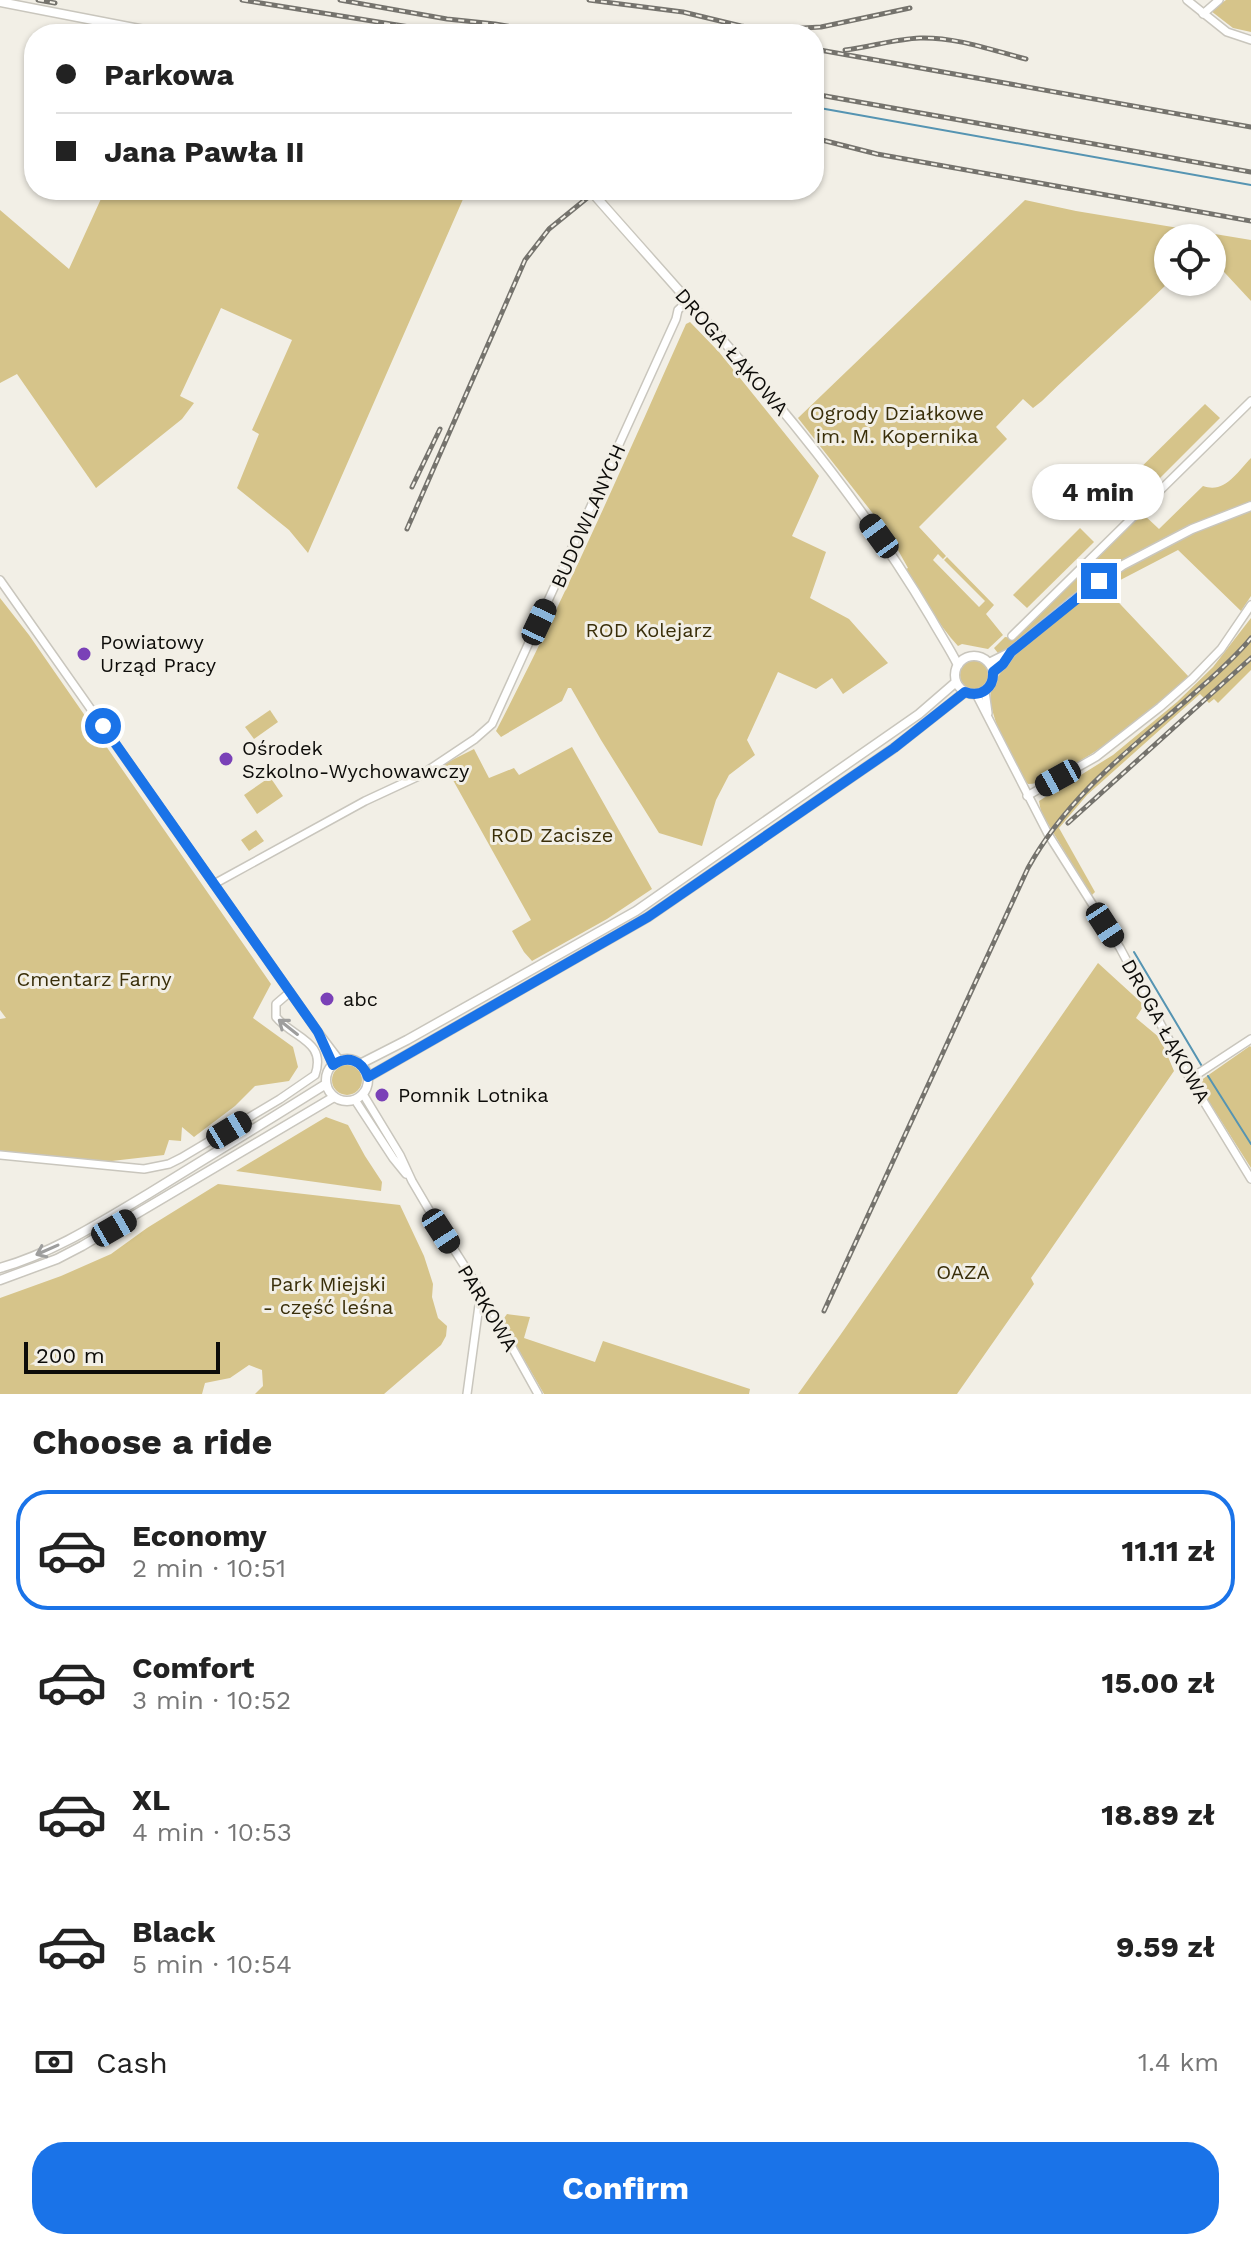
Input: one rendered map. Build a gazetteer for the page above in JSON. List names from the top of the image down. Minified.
{"streets":{"main road":["DROGA ŁĄKOWA"],"street":["BUDOWLANYCH","PARKOWA"]},"crossings":[["DROGA ŁĄKOWA","BUDOWLANYCH"]],"parks":["Ogrody Działkowe im. M. Kopernika","ROD Kolejarz","ROD Zacisze","Cmentarz Farny","OAZA","Park Miejski - część leśna"],"places":["Powiatowy Urząd Pracy","Ośrodek Szkolno-Wychowawczy","abc","Pomnik Lotnika"],"scale_bar":"200 m","page":{"banner":["Parkowa","Jana Pawła II"],"bubble":"4 min","scale":"200 m","heading":"Choose a ride","list":[{"name":"Economy","note":"2 min · 10:51","value":"11.11 zł"},{"name":"Comfort","note":"3 min · 10:52","value":"15.00 zł"},{"name":"XL","note":"4 min · 10:53","value":"18.89 zł"},{"name":"Black","note":"5 min · 10:54","value":"9.59 zł"}],"pay":["Cash","1.4 km"],"buttons":"Confirm"}}
